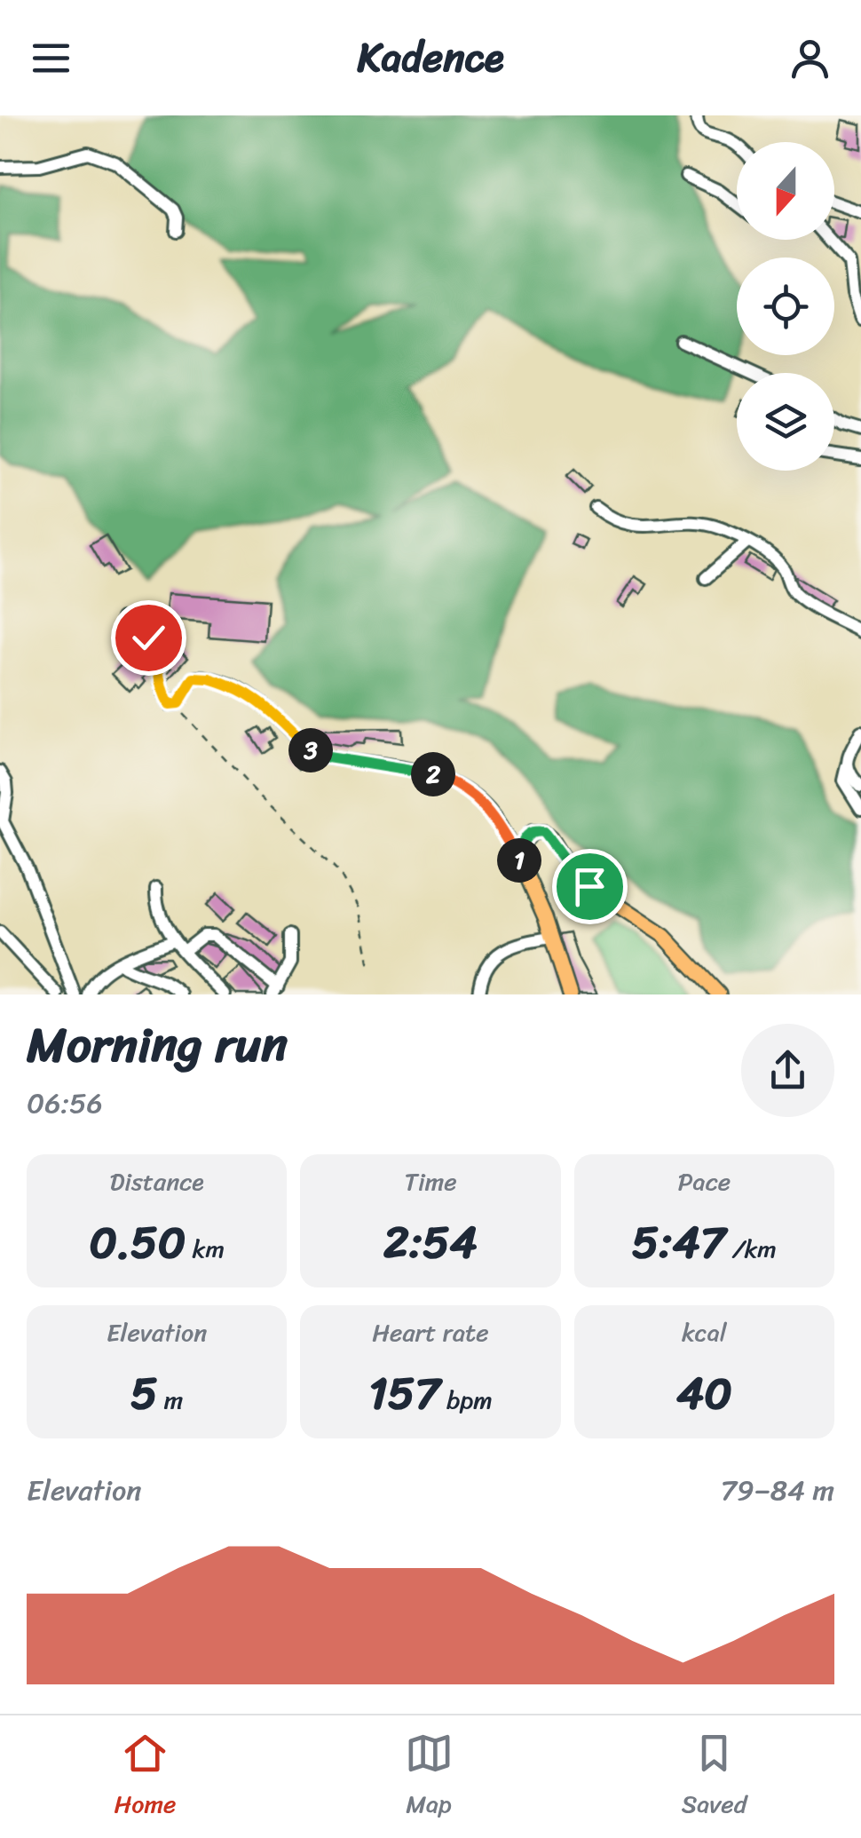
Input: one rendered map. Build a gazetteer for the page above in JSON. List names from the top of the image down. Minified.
{"north":"bottom","page":{"header":"Kadence","pins":["3","2","1"],"heading":["Morning run","06:56"],"stats":[["Distance","0.50 km"],["Time","2:54"],["Pace","5:47 /km"],["Elevation","5 m"],["Heart rate","157 bpm"],["kcal","40"]],"chart":["Elevation","79–84 m"],"tabs":["Home","Map","Saved"]}}
